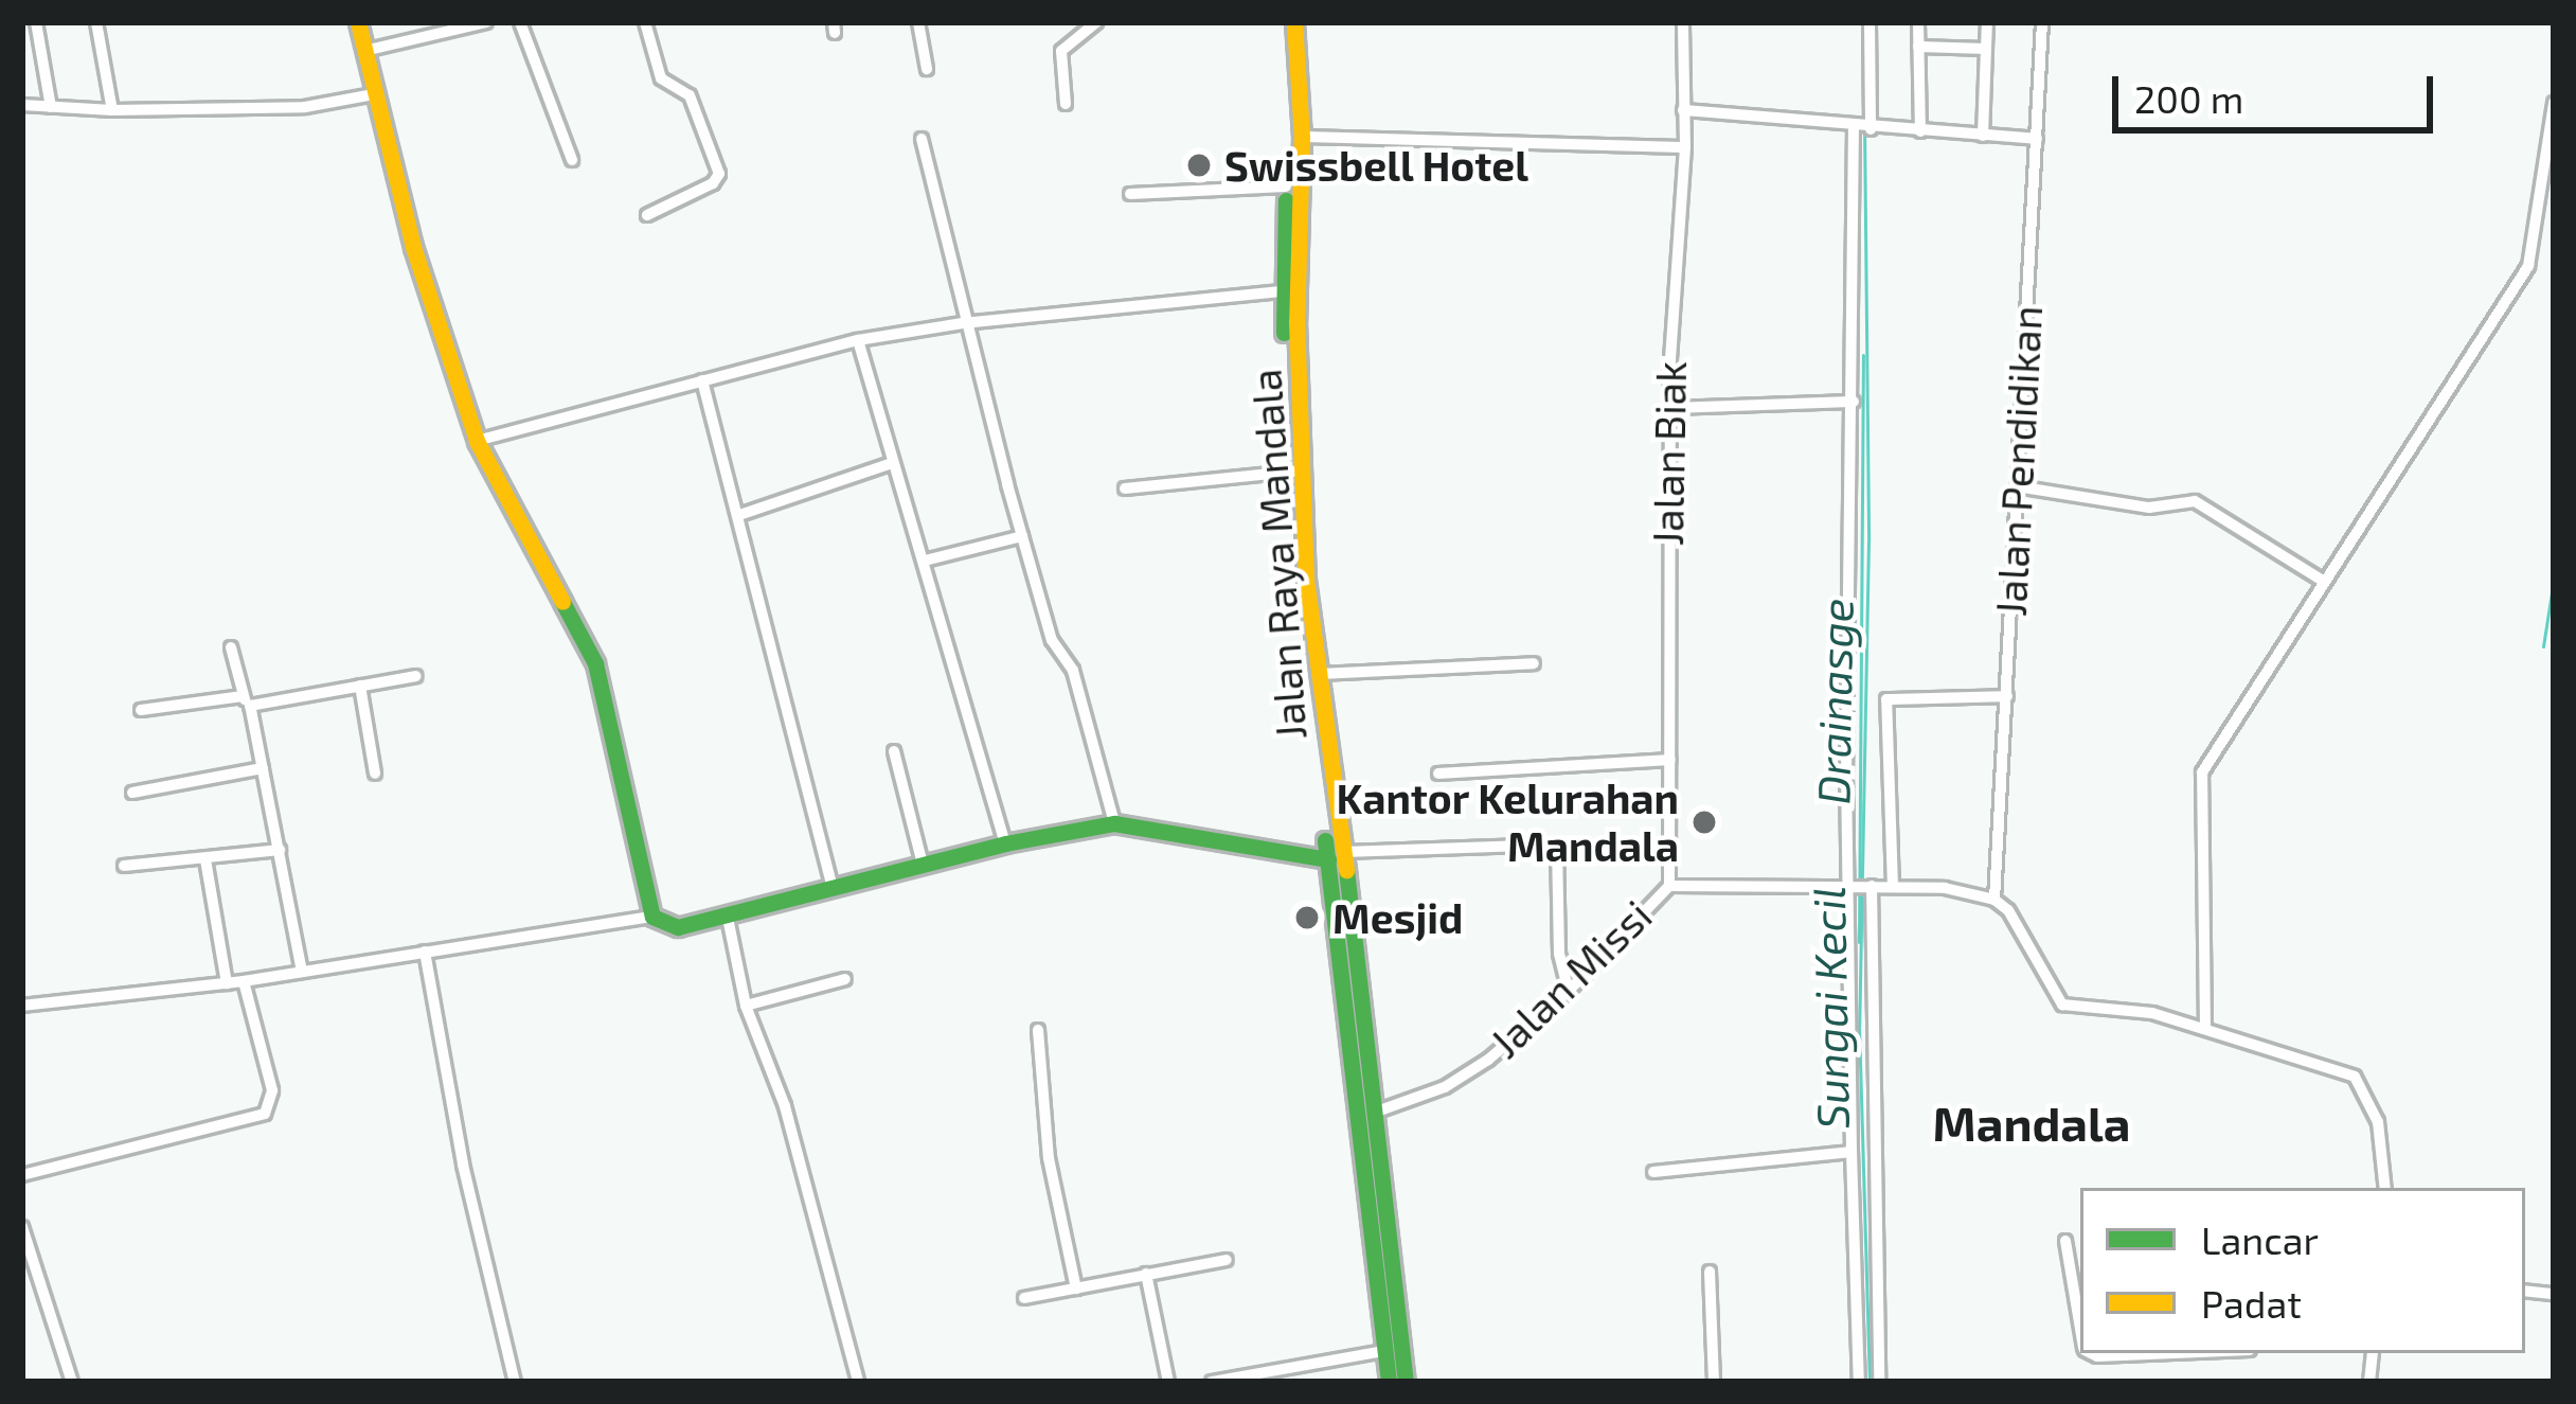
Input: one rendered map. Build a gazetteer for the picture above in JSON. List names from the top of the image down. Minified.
{"streets":{"main road":["Jalan Raya Mandala"],"street":["Jalan Biak","Jalan Pendidikan","Jalan Missi"]},"crossings":[["Jalan Biak","Jalan Missi"],["Jalan Pendidikan","Jalan Missi"],["Jalan Raya Mandala","Jalan Missi"]],"districts":["Mandala"],"water":["Drainasge","Sungai Kecil"],"places":["Swissbell Hotel","Kantor Kelurahan Mandala","Mesjid"],"legend":["Lancar","Padat"],"scale_bar":"200 m"}
